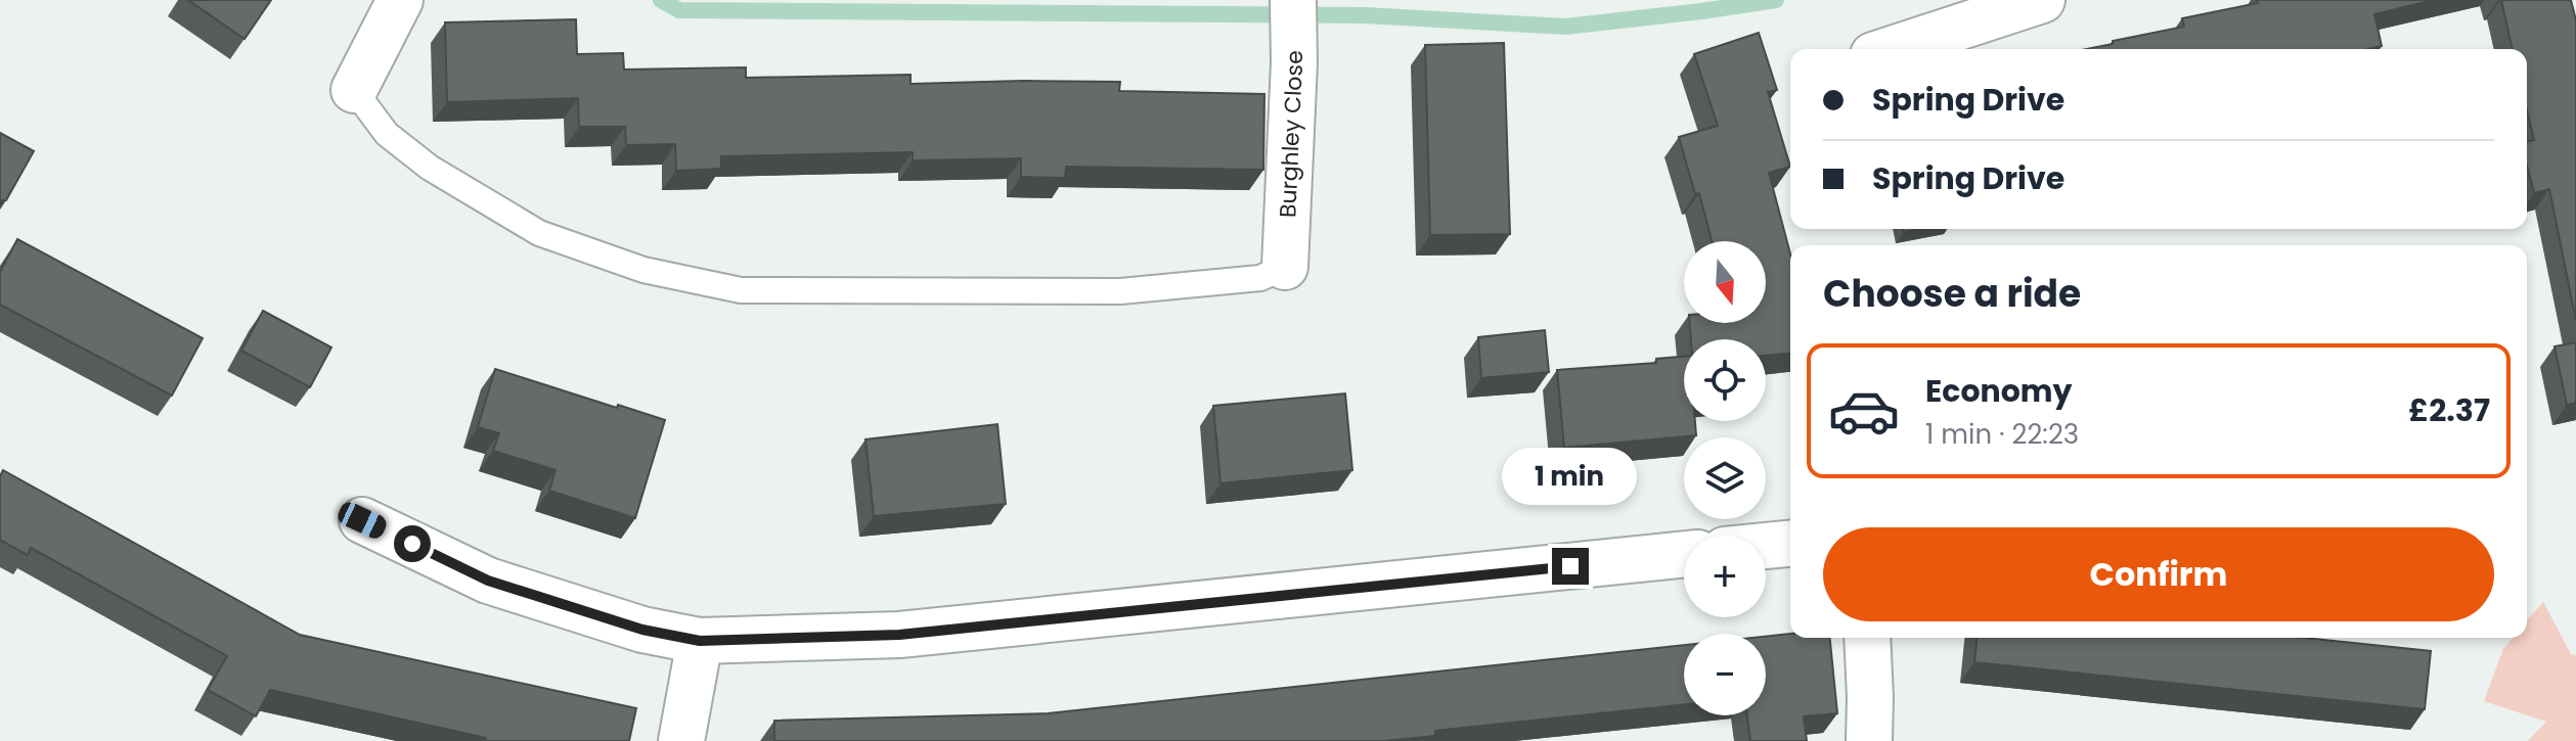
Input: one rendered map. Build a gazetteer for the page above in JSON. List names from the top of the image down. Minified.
{"streets":{"street":["Burghley Close"]},"north":"bottom","page":{"banner":["Spring Drive","Spring Drive"],"map_buttons":["+","−"],"heading":"Choose a ride","list":[{"name":"Economy","note":"1 min · 22:23","value":"£2.37"}],"bubble":"1 min","buttons":"Confirm"}}
